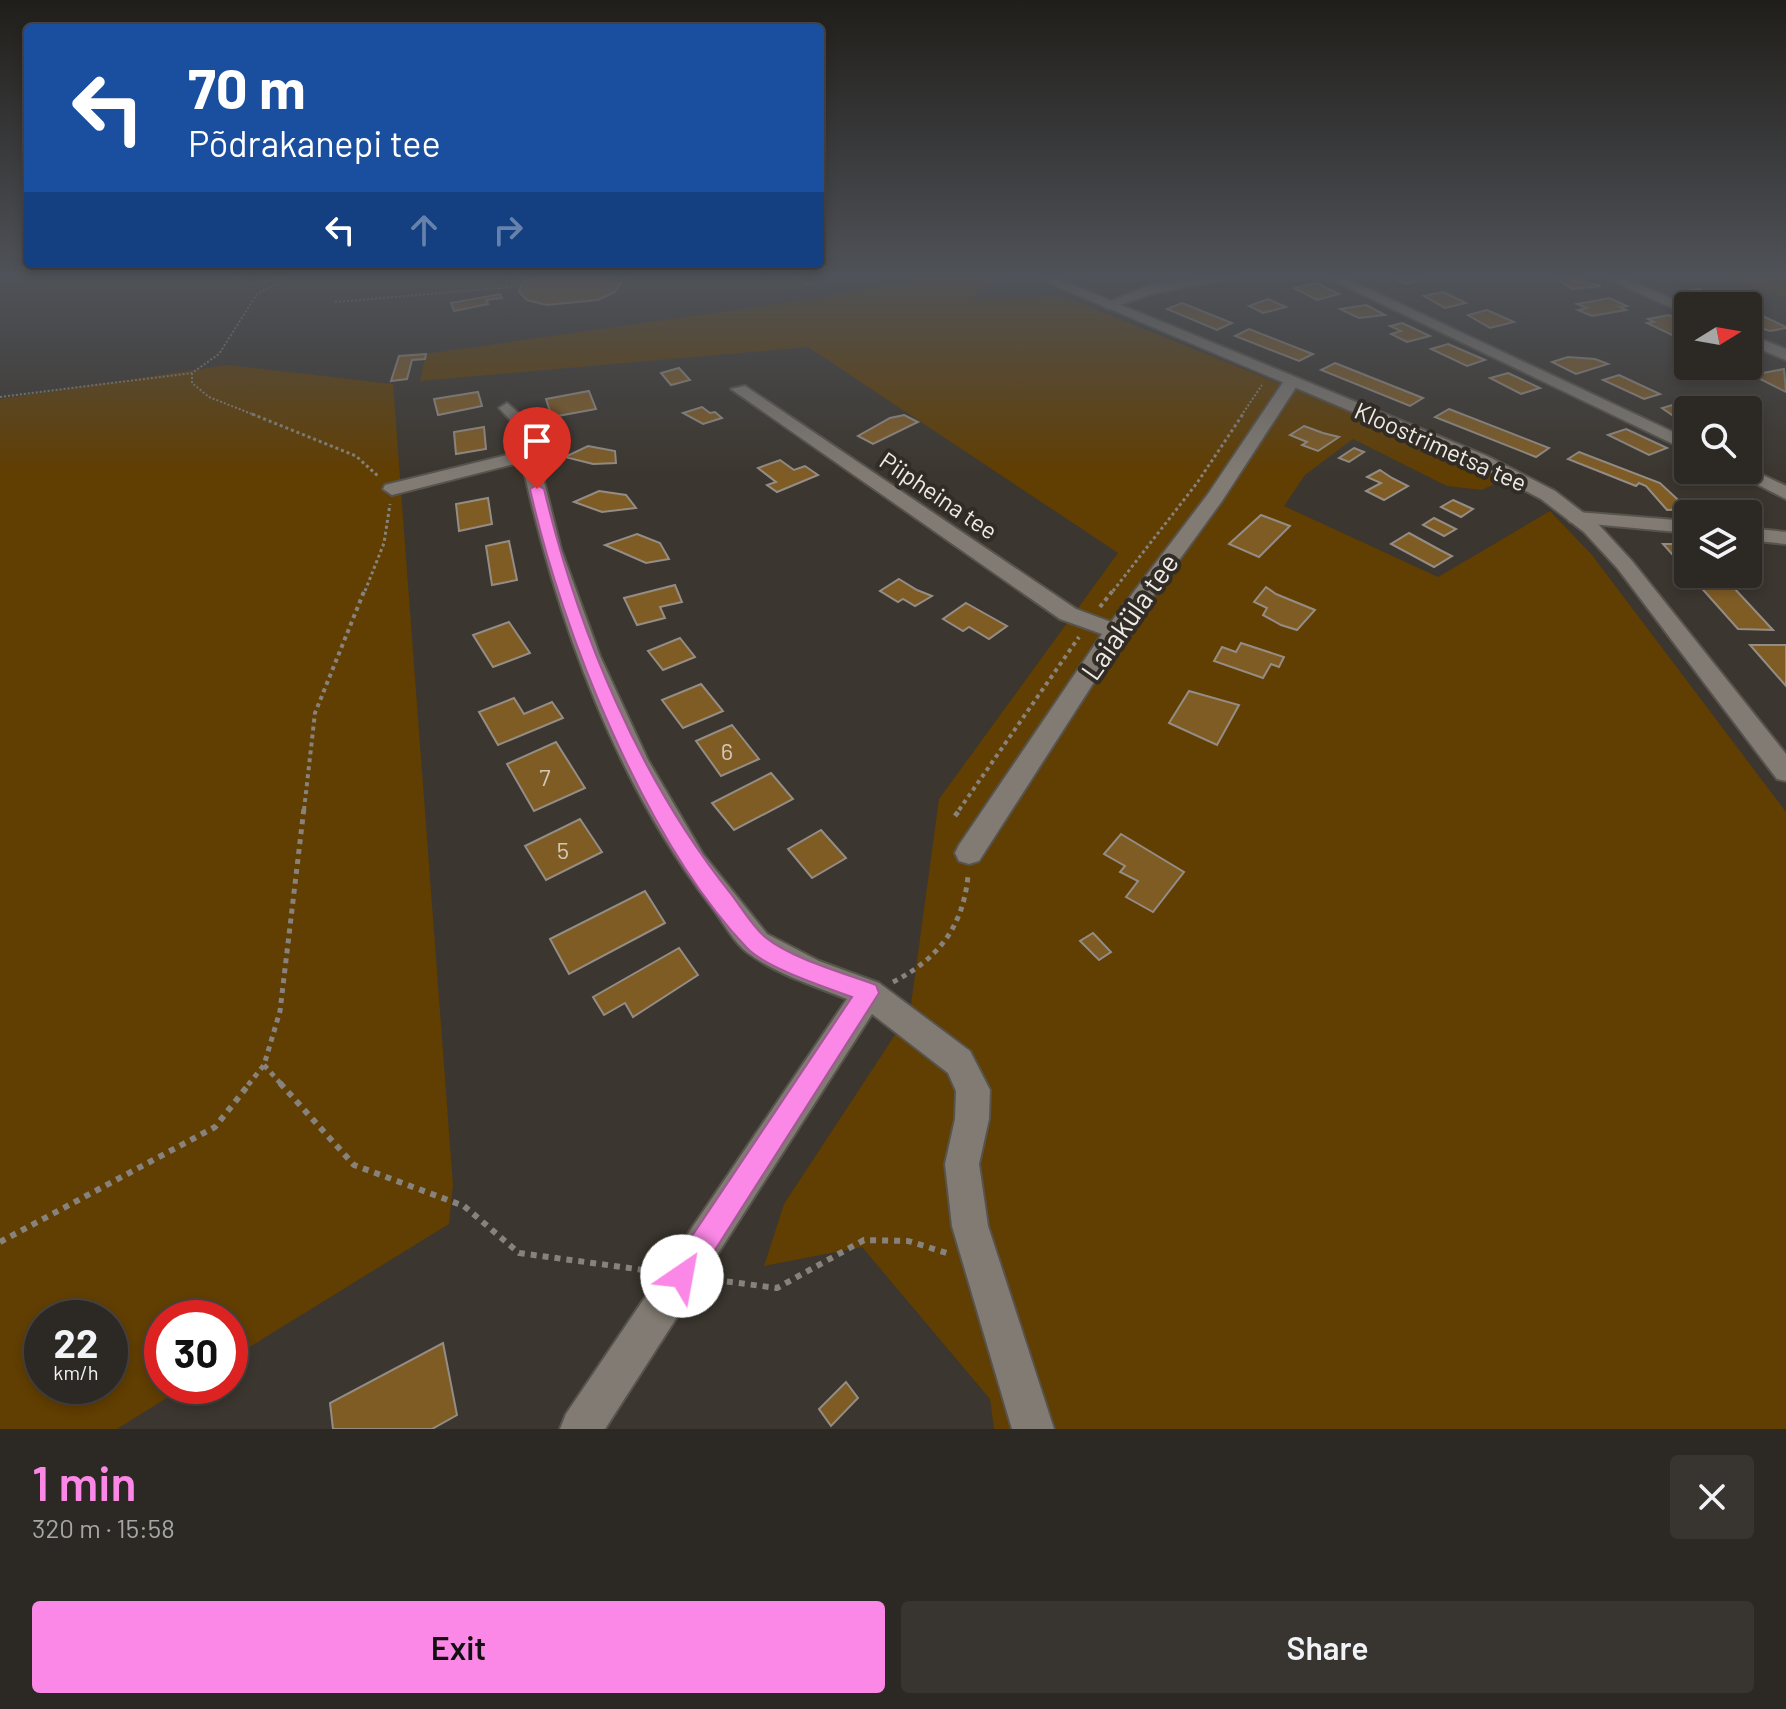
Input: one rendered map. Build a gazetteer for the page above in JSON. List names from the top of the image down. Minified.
{"streets":{"street":["Kloostrimetsa tee","Piipheina tee","Laiaküla tee"]},"crossings":[["Kloostrimetsa tee","Laiaküla tee"],["Piipheina tee","Laiaküla tee"]],"house_numbers":["6","7","5"],"north":"right","page":{"turn":["70 m","Põdrakanepi tee"],"speed":"22 km/h","limit":"30","heading":["1 min","320 m · 15:58"],"buttons":["Exit","Share"]}}
